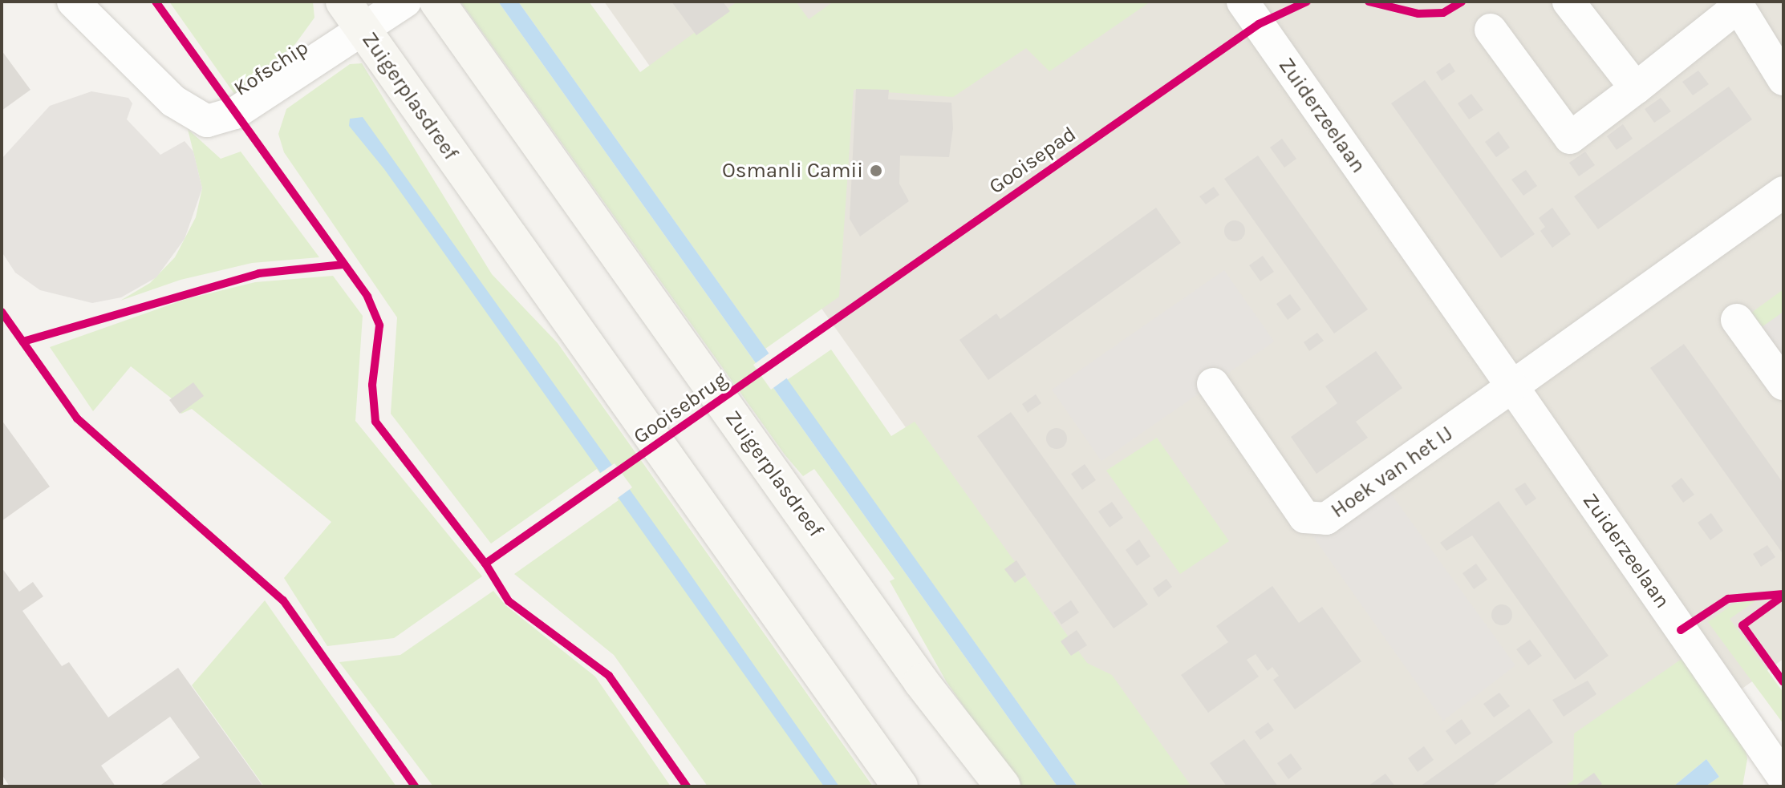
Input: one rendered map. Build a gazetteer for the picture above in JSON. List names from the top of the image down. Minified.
{"streets":{"main road":["Zuigerplasdreef"],"street":["Kofschip","Zuiderzeelaan","Hoek van het IJ"],"cycle path":["Gooisepad"]},"crossings":[["Kofschip","Zuigerplasdreef"],["Zuiderzeelaan","Hoek van het IJ"]],"places":["Osmanli Camii"]}
